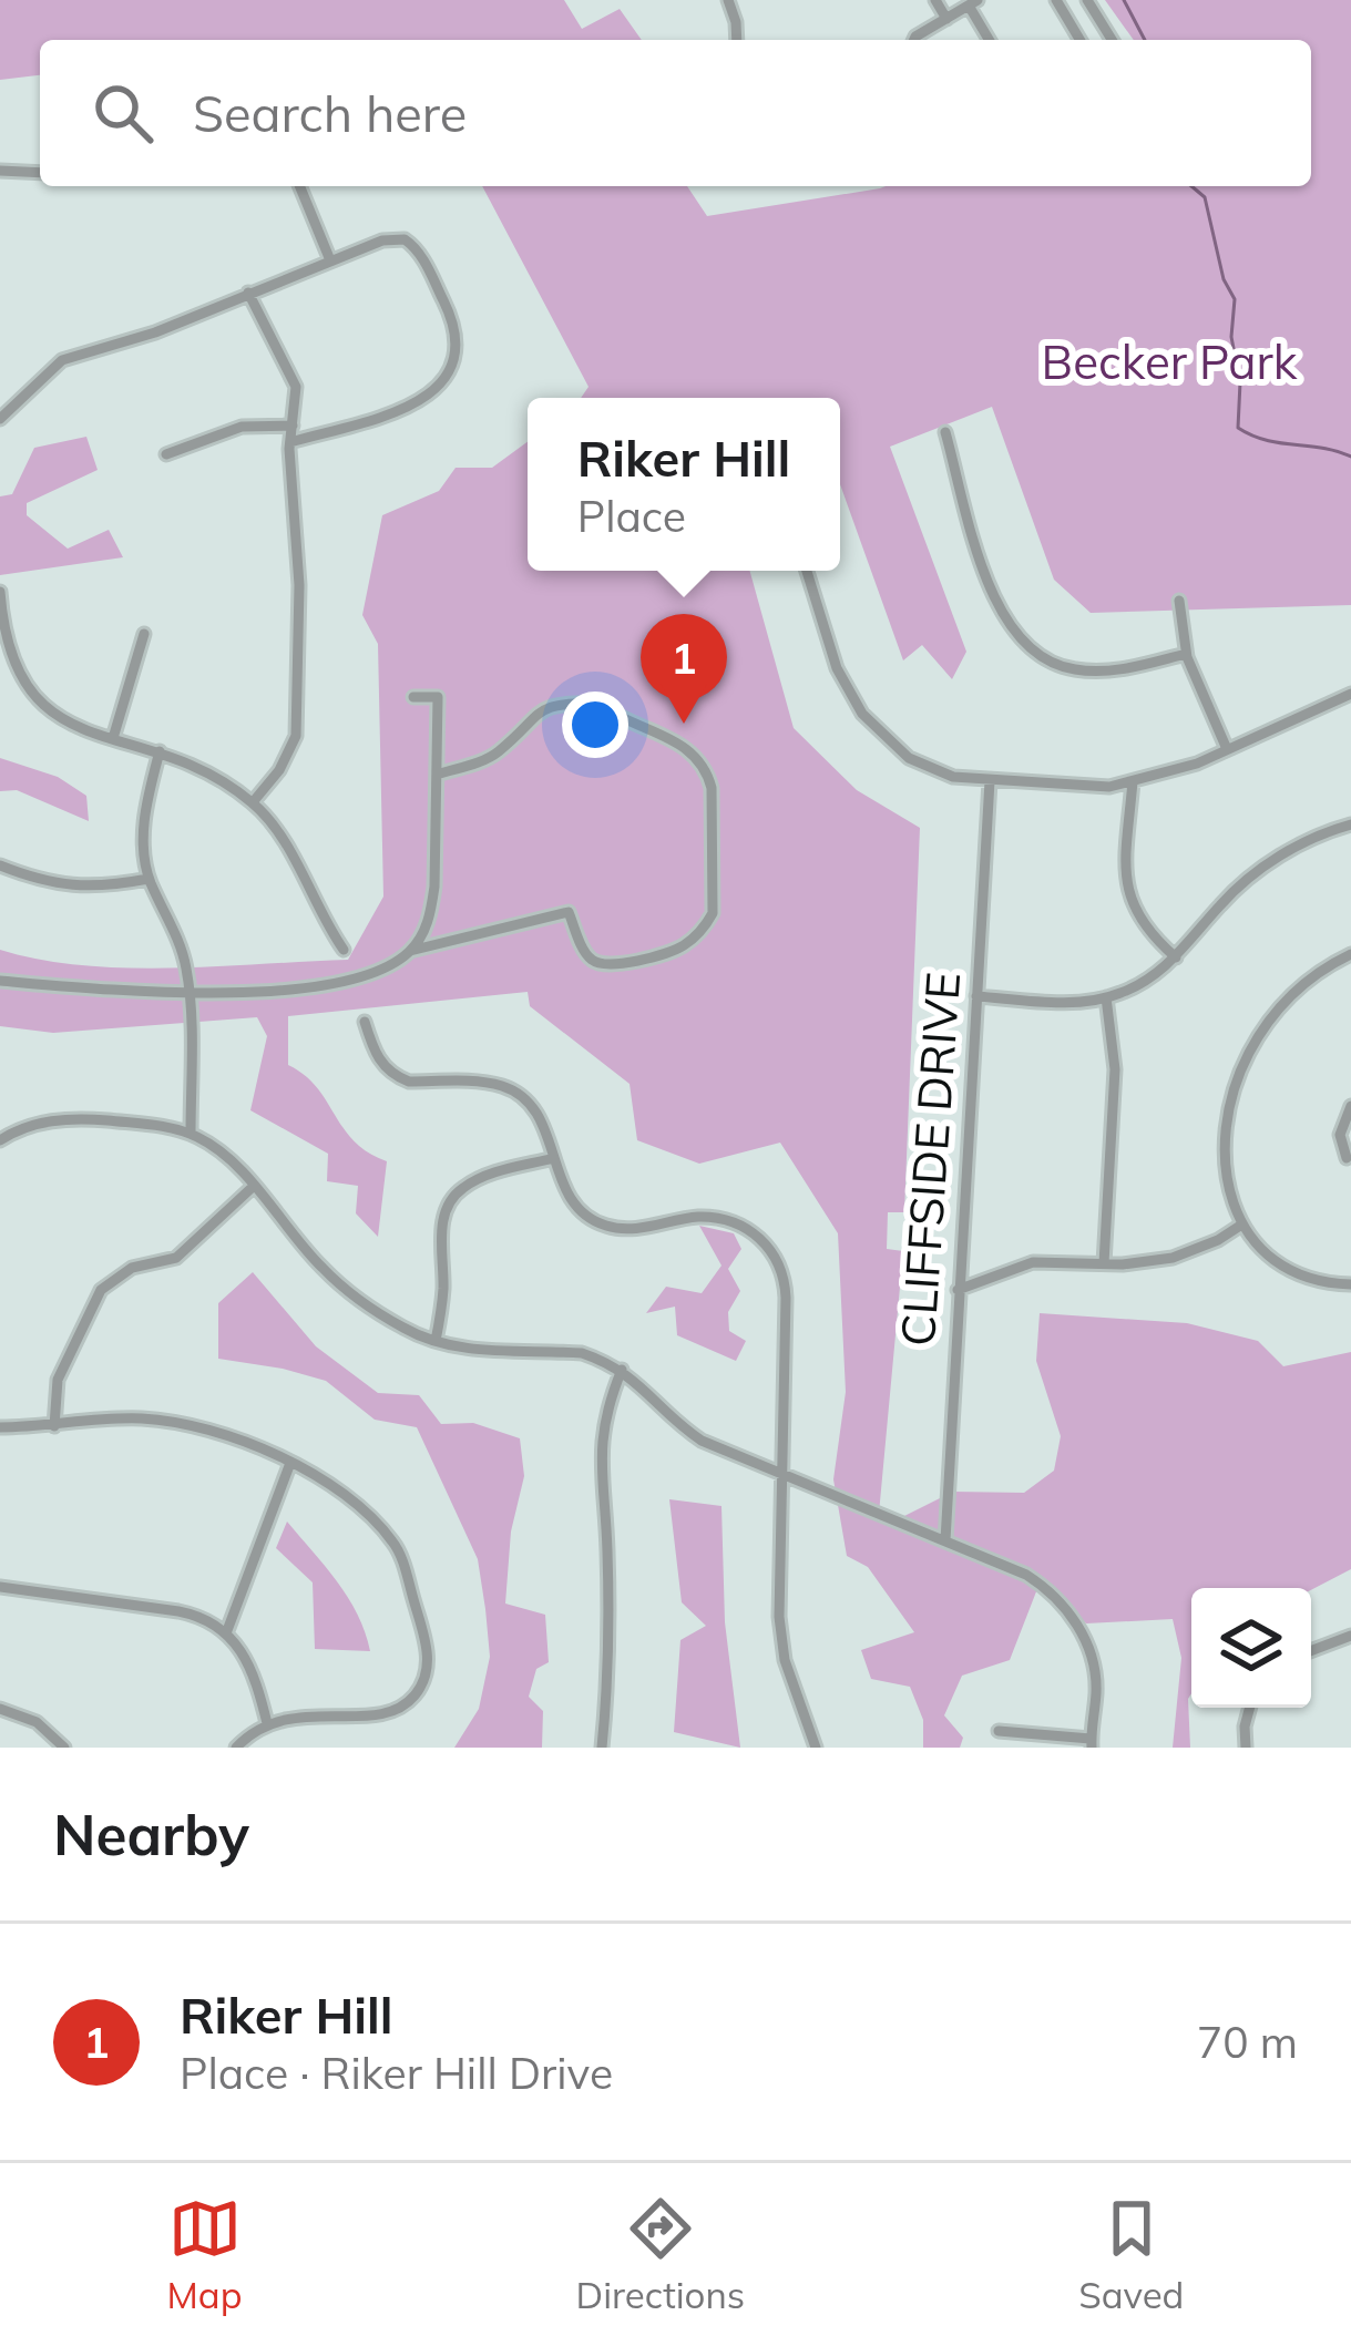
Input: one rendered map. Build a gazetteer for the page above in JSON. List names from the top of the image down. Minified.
{"streets":{"street":["CLIFFSIDE DRIVE"]},"parks":["Becker Park"],"page":{"search":"Search here","popup":["Riker Hill","Place"],"pins":"1","heading":"Nearby","list":[{"mark":"1","name":"Riker Hill","note":"Place · Riker Hill Drive","value":"70 m"}],"nav":["Map","Directions","Saved"]}}
